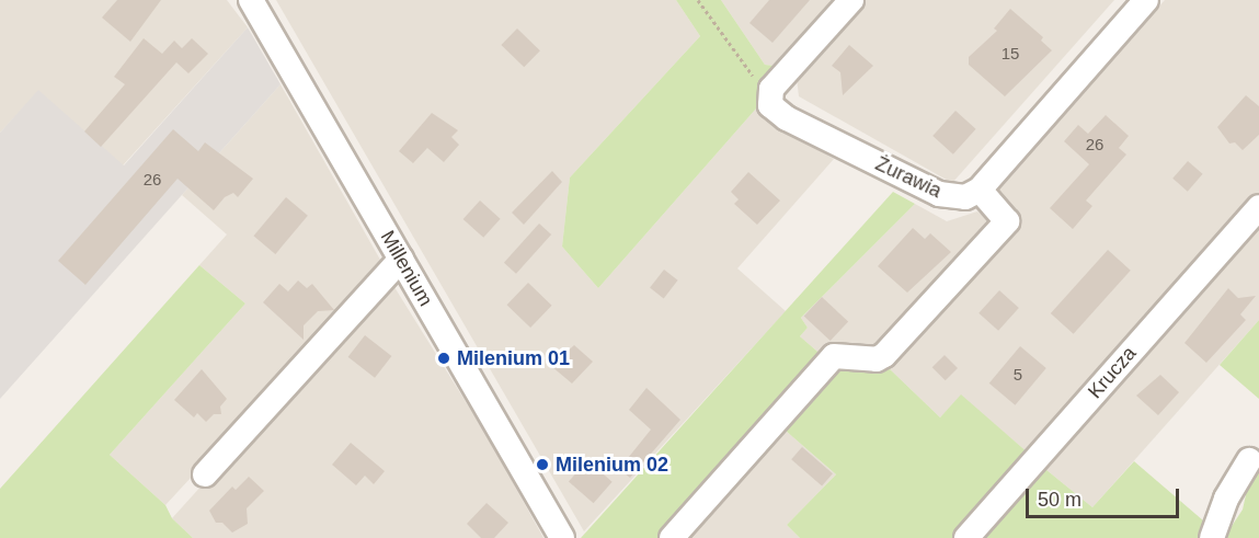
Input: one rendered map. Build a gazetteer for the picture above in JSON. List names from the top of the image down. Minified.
{"streets":{"street":["Żurawia","Millenium","Krucza"]},"places":["Milenium 01","Milenium 02"],"house_numbers":["15","26","26","5"],"scale_bar":"50 m"}
